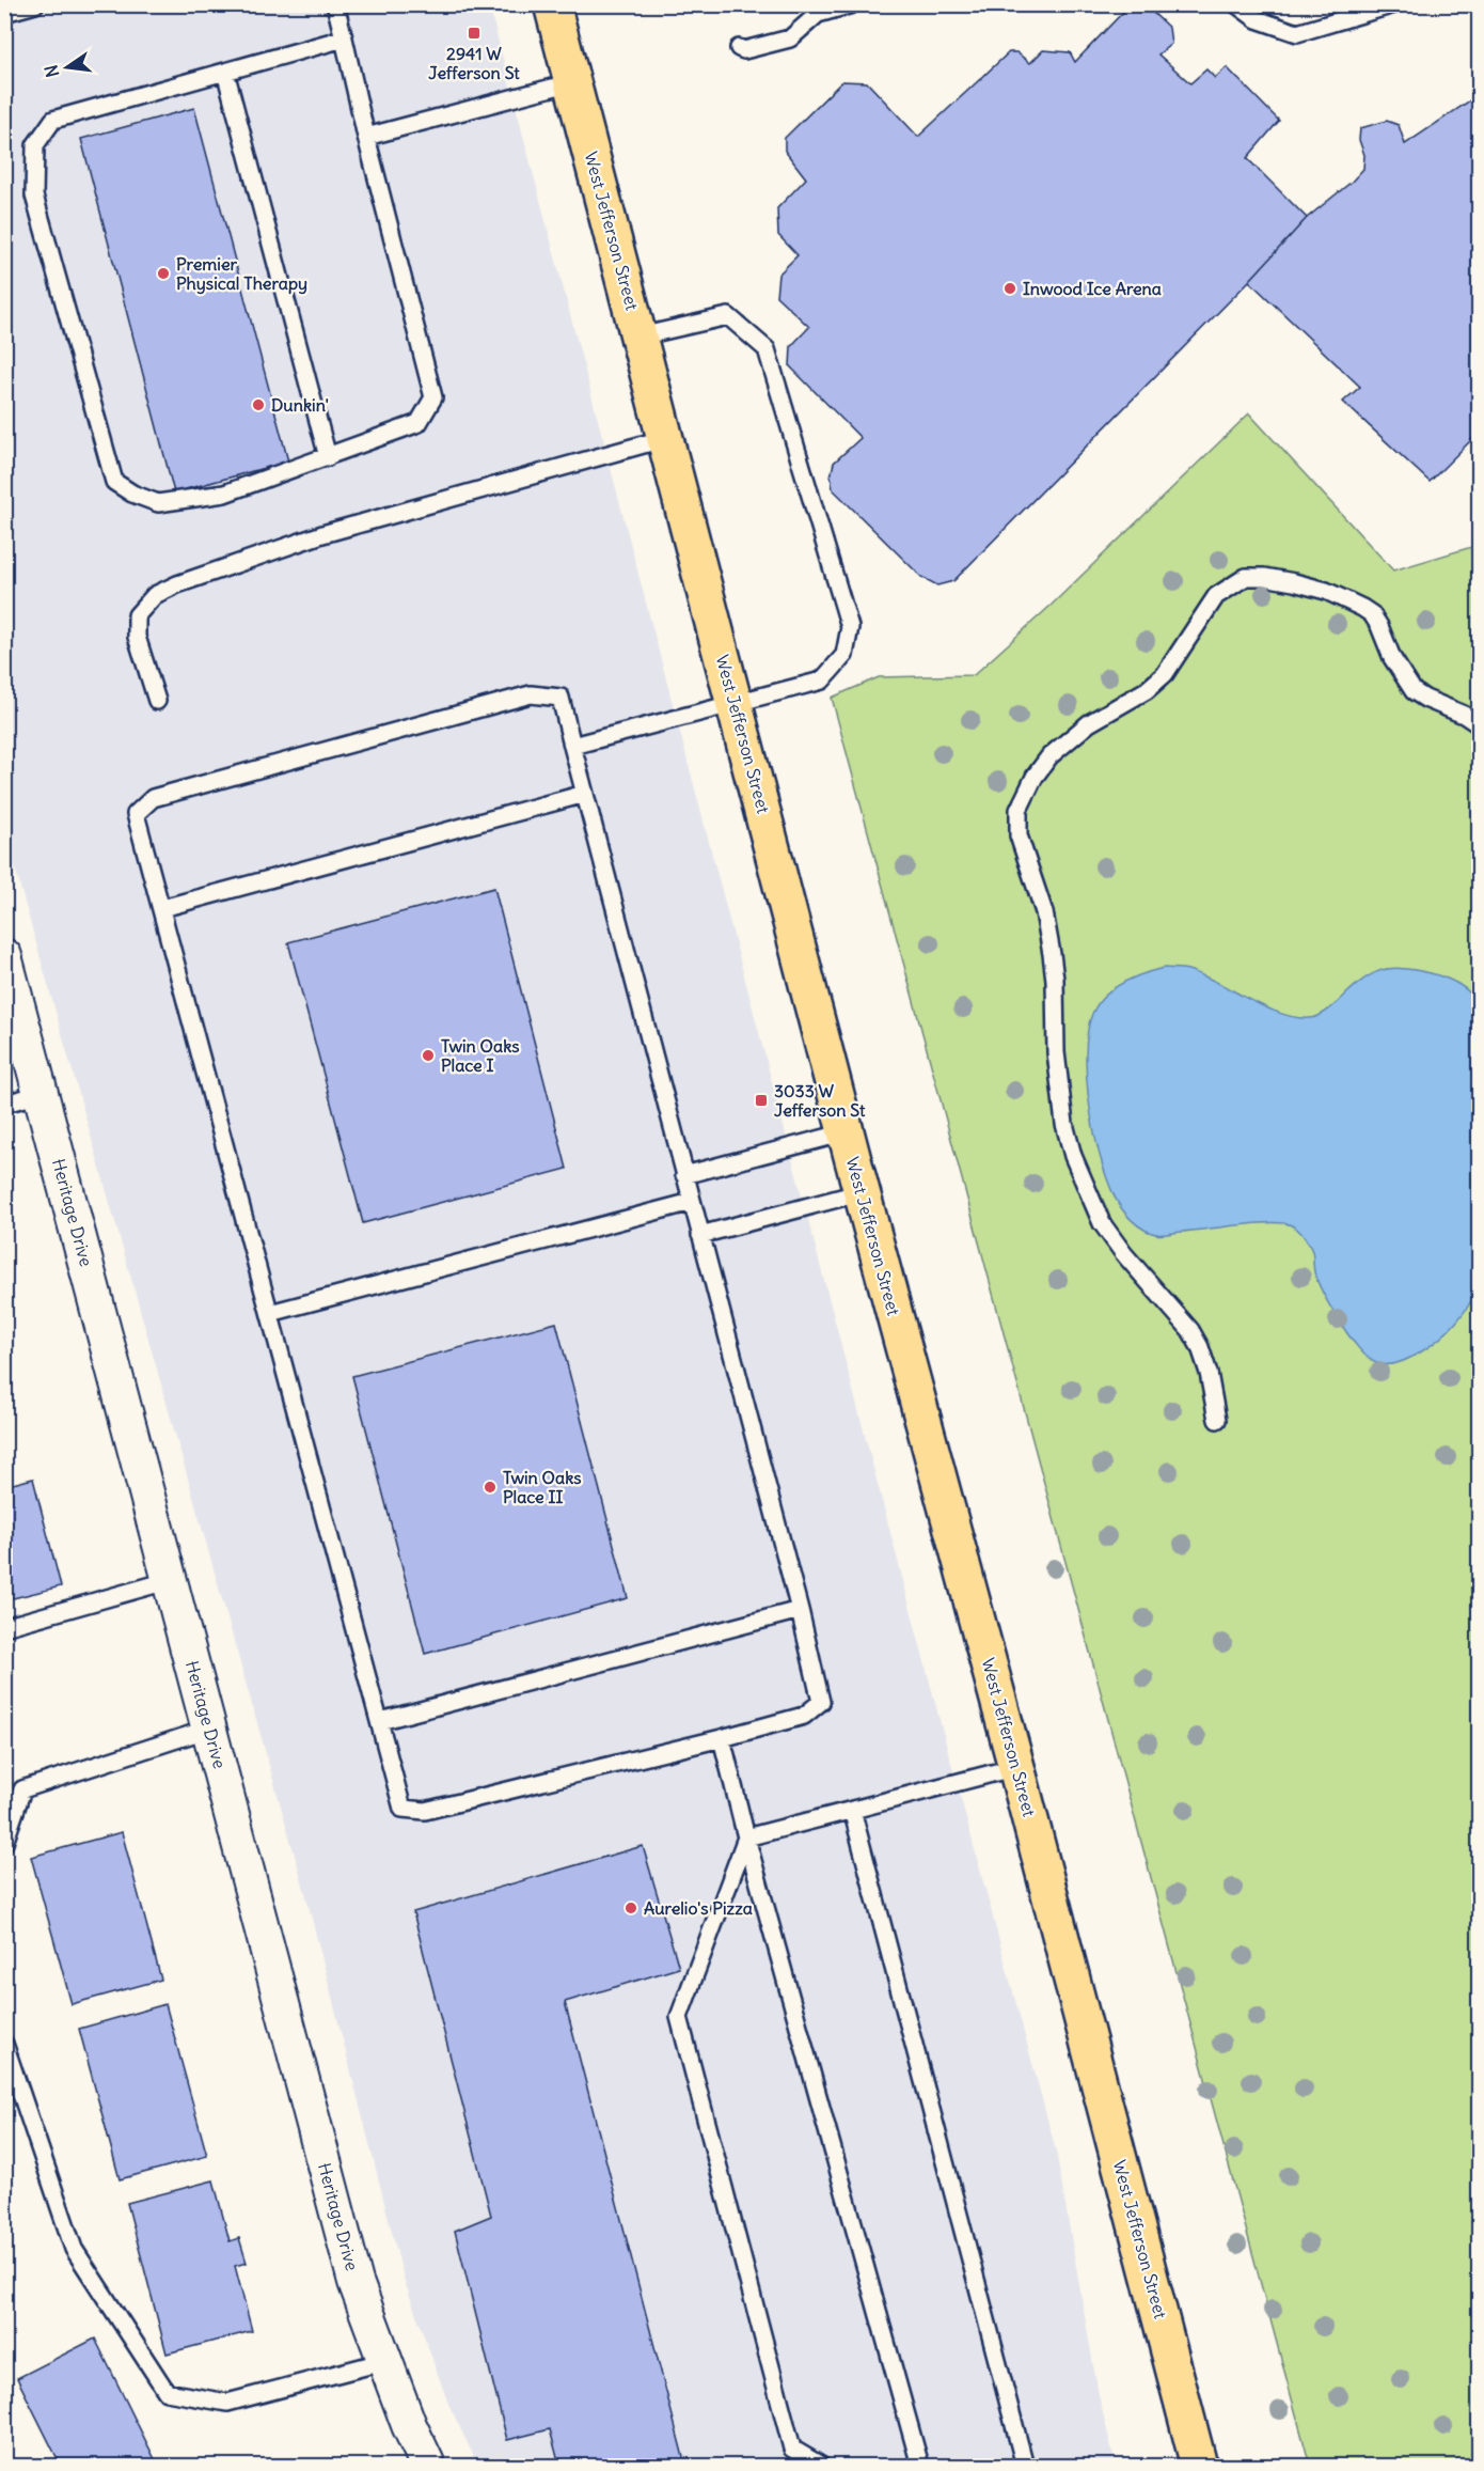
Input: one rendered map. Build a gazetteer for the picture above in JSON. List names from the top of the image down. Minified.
{"streets":{"main road":["West Jefferson Street"],"street":["Heritage Drive"]},"places":{"transit":["2941 W Jefferson St","3033 W Jefferson St"],"other":["Premier Physical Therapy","Inwood Ice Arena","Dunkin'","Twin Oaks Place I","Twin Oaks Place II","Aurelio's Pizza"]},"north":"left"}
